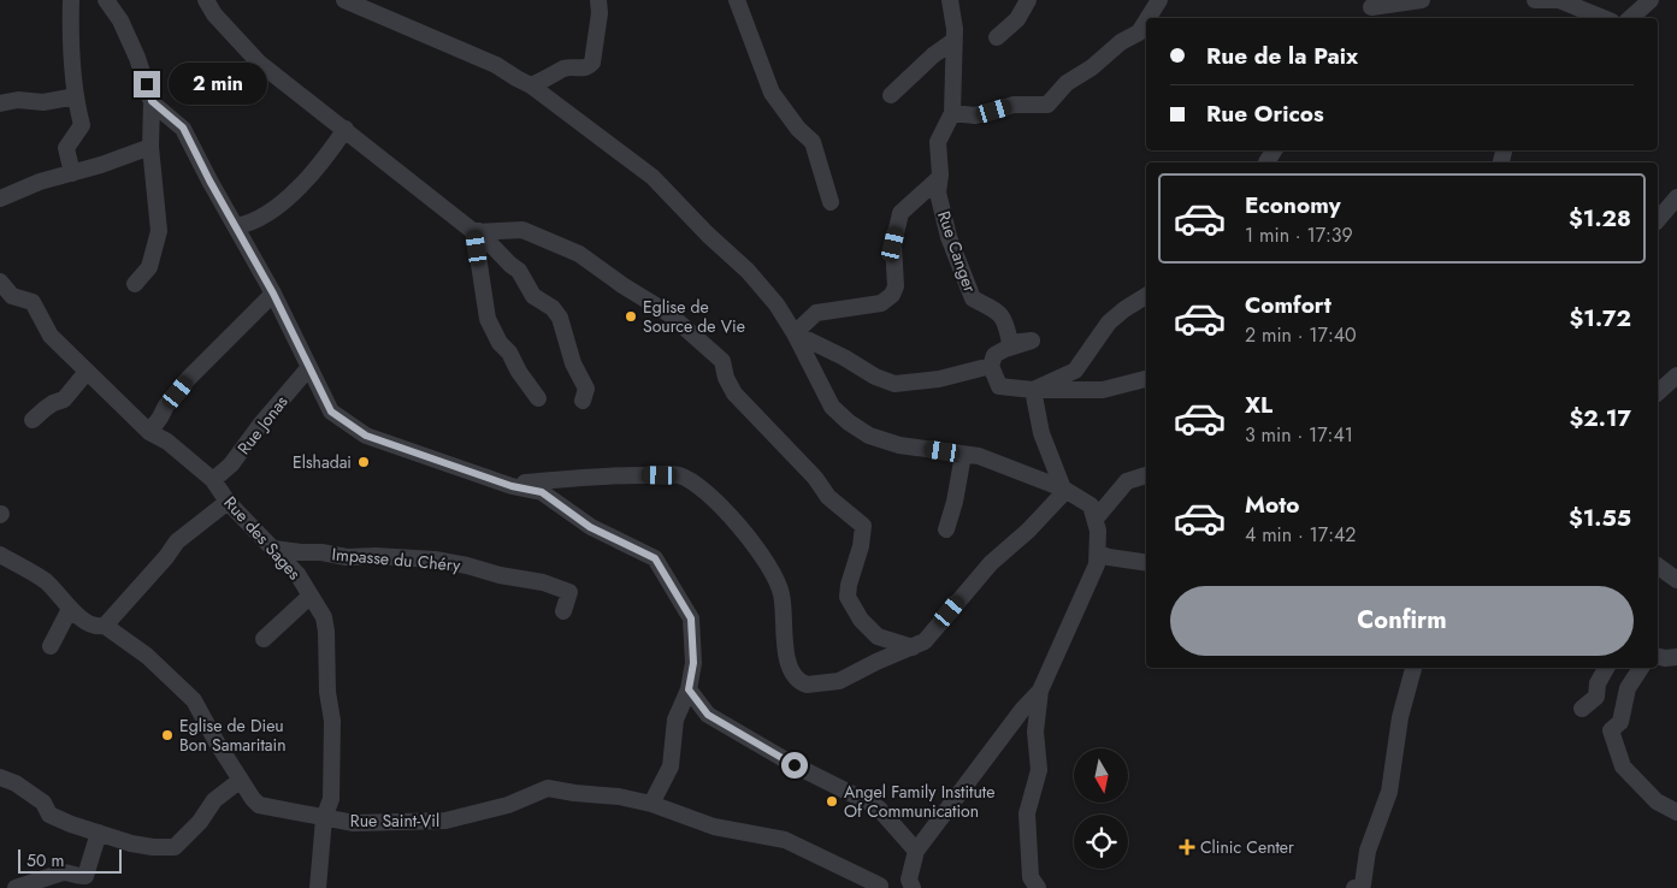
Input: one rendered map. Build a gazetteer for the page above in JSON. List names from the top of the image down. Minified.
{"streets":{"street":["Rue Canger","Rue Jonas","Rue des Sages","Impasse du Chéry","Rue Saint-Vil"]},"crossings":[["Rue Jonas","Rue des Sages"],["Rue des Sages","Impasse du Chéry"],["Rue des Sages","Rue Saint-Vil"]],"places":{"other":["Eglise de Source de Vie","Elshadai","Eglise de Dieu Bon Samaritain","Angel Family Institute Of Communication"],"health":["Clinic Center"]},"scale_bar":"50 m","north":"bottom","page":{"banner":["Rue de la Paix","Rue Oricos"],"bubble":"2 min","list":[{"name":"Economy","note":"1 min · 17:39","value":"$1.28"},{"name":"Comfort","note":"2 min · 17:40","value":"$1.72"},{"name":"XL","note":"3 min · 17:41","value":"$2.17"},{"name":"Moto","note":"4 min · 17:42","value":"$1.55"}],"buttons":"Confirm","scale":"50 m"}}
